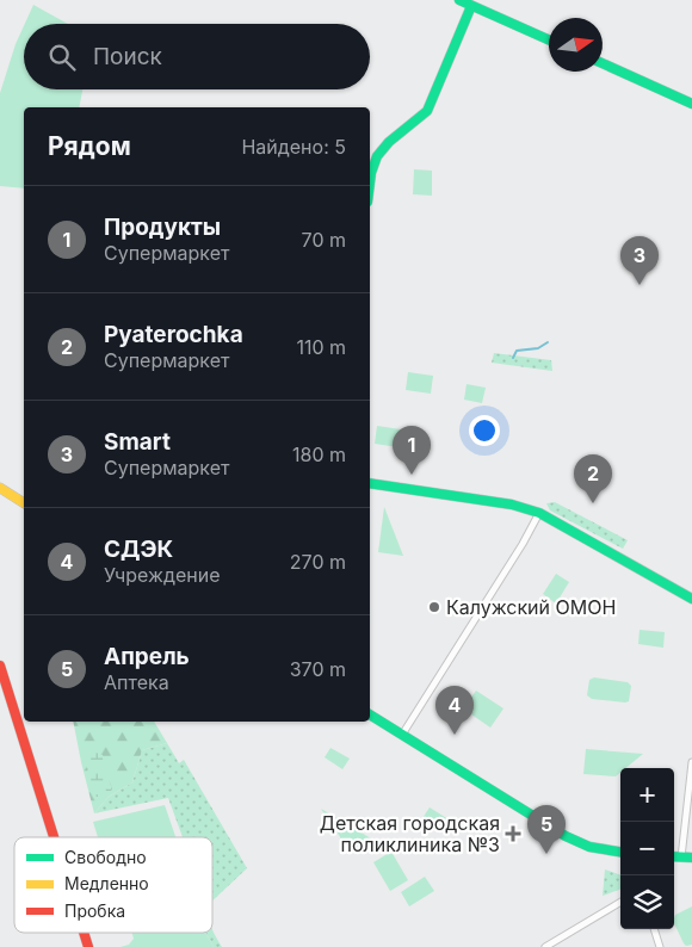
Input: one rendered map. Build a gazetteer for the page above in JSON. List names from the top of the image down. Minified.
{"places":{"other":["Калужский ОМОН"],"health":["Детская городская поликлиника №3"]},"legend":["Свободно","Медленно","Пробка"],"north":"right","page":{"search":"Поиск","heading":["Рядом","Найдено: 5"],"list":[{"mark":"1","name":"Продукты","note":"Супермаркет","value":"70 m"},{"mark":"2","name":"Pyaterochka","note":"Супермаркет","value":"110 m"},{"mark":"3","name":"Smart","note":"Супермаркет","value":"180 m"},{"mark":"4","name":"СДЭК","note":"Учреждение","value":"270 m"},{"mark":"5","name":"Апрель","note":"Аптека","value":"370 m"}],"pins":["3","1","2","4","5"],"map_buttons":["+","−"]}}
